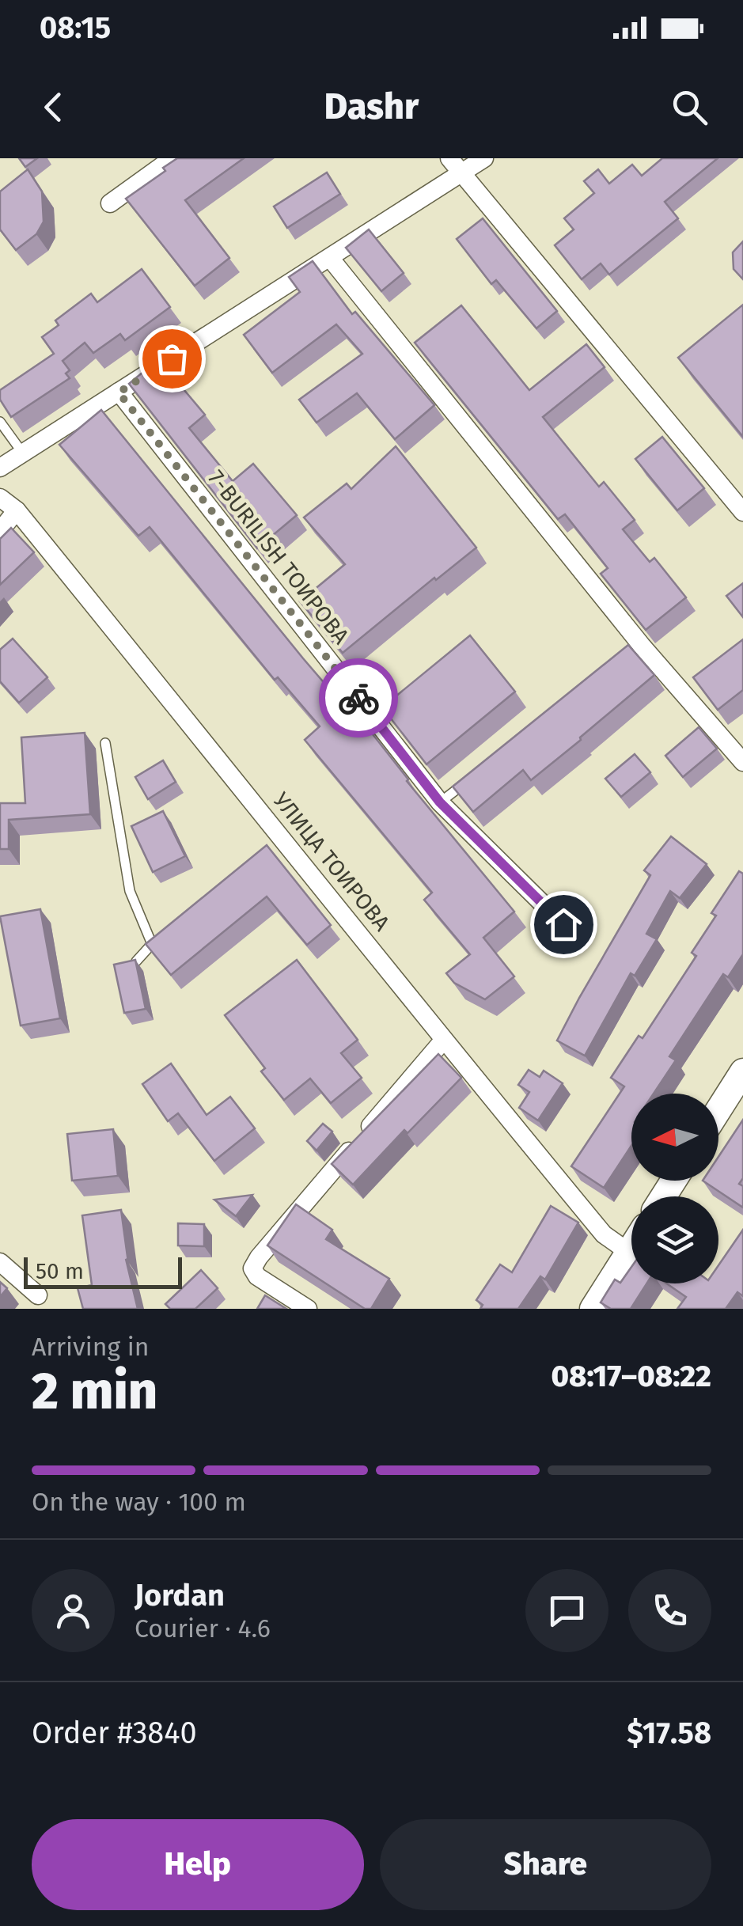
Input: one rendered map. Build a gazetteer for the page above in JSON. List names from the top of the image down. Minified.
{"streets":{"street":["7-BURILISH ТОИРОВА","УЛИЦА ТОИРОВА"]},"scale_bar":"50 m","north":"left","page":{"status":"08:15","header":"Dashr","scale":"50 m","heading":["2 min","Arriving in","08:17–08:22"],"panel":["Jordan","Courier · 4.6","Order #3840","$17.58"],"bar":"On the way · 100 m","buttons":["Help","Share"]}}
